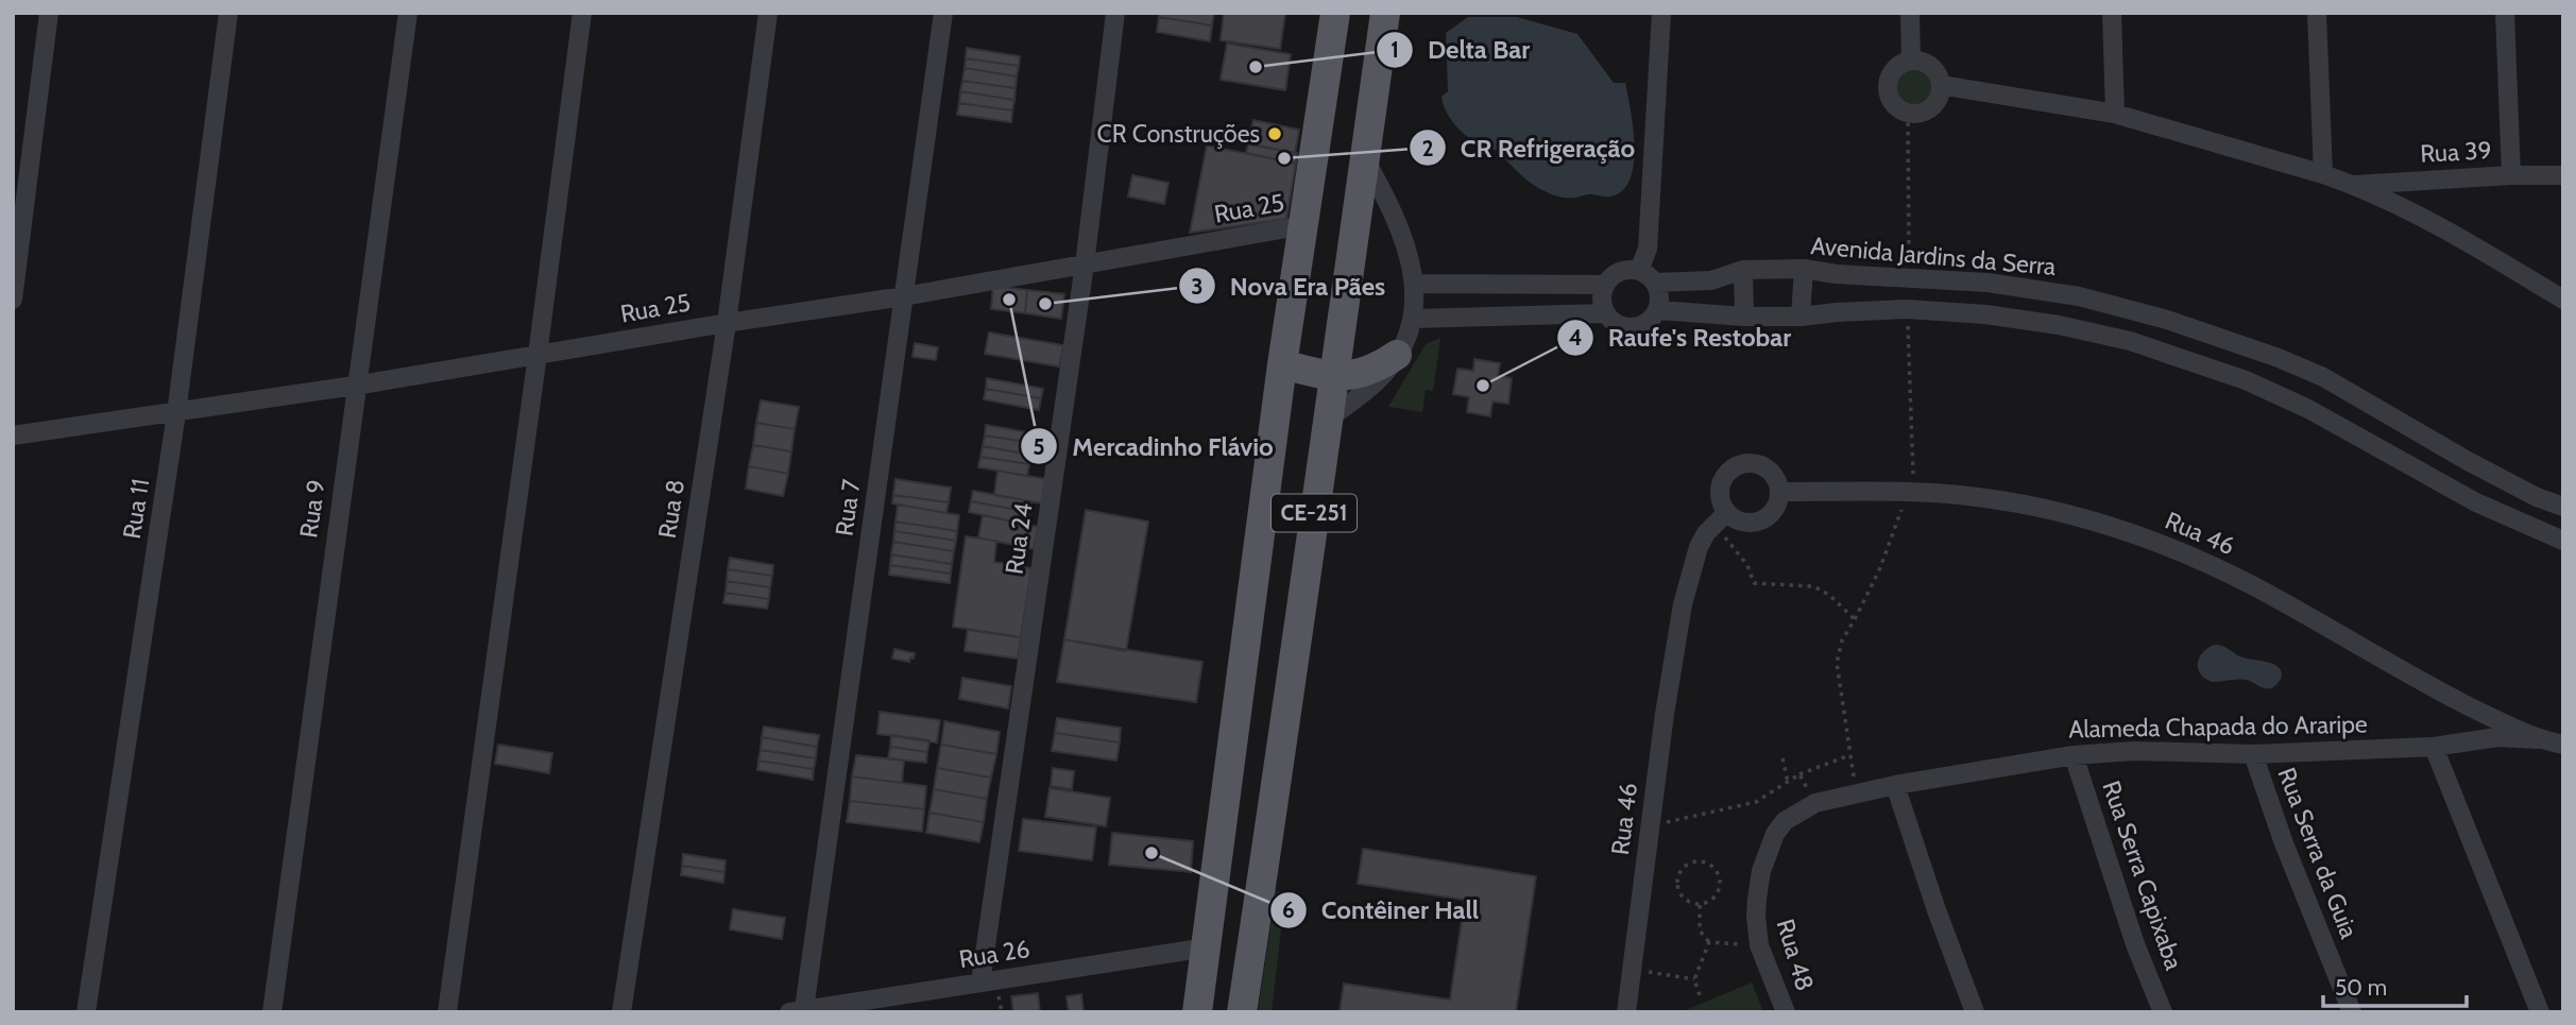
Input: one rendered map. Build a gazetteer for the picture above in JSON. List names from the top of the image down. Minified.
{"streets":{"main road":["CE-251"],"street":["Rua 39","Rua 25","Avenida Jardins da Serra","Rua 7","Rua 11","Rua 9","Rua 8","Rua 46","Rua 24","Alameda Chapada do Araripe","Rua Serra da Guia","Rua Serra Capixaba","Rua 26","Rua 48"]},"crossings":[["Rua 25","Rua 7"],["Rua 25","Rua 11"],["Rua 25","Rua 9"],["Rua 25","Rua 8"],["Rua 25","CE-251"],["Rua 25","Rua 24"],["Rua 7","Rua 26"],["CE-251","Rua 26"],["Rua 46","Alameda Chapada do Araripe"],["Rua 24","Rua 26"],["Alameda Chapada do Araripe","Rua Serra da Guia"],["Alameda Chapada do Araripe","Rua Serra Capixaba"],["Alameda Chapada do Araripe","Rua 48"]],"places":["Delta Bar","CR Construções","CR Refrigeração","Mercadinho Flávio","Nova Era Pães","Raufe's Restobar","Contêiner Hall"],"scale_bar":"50 m"}
